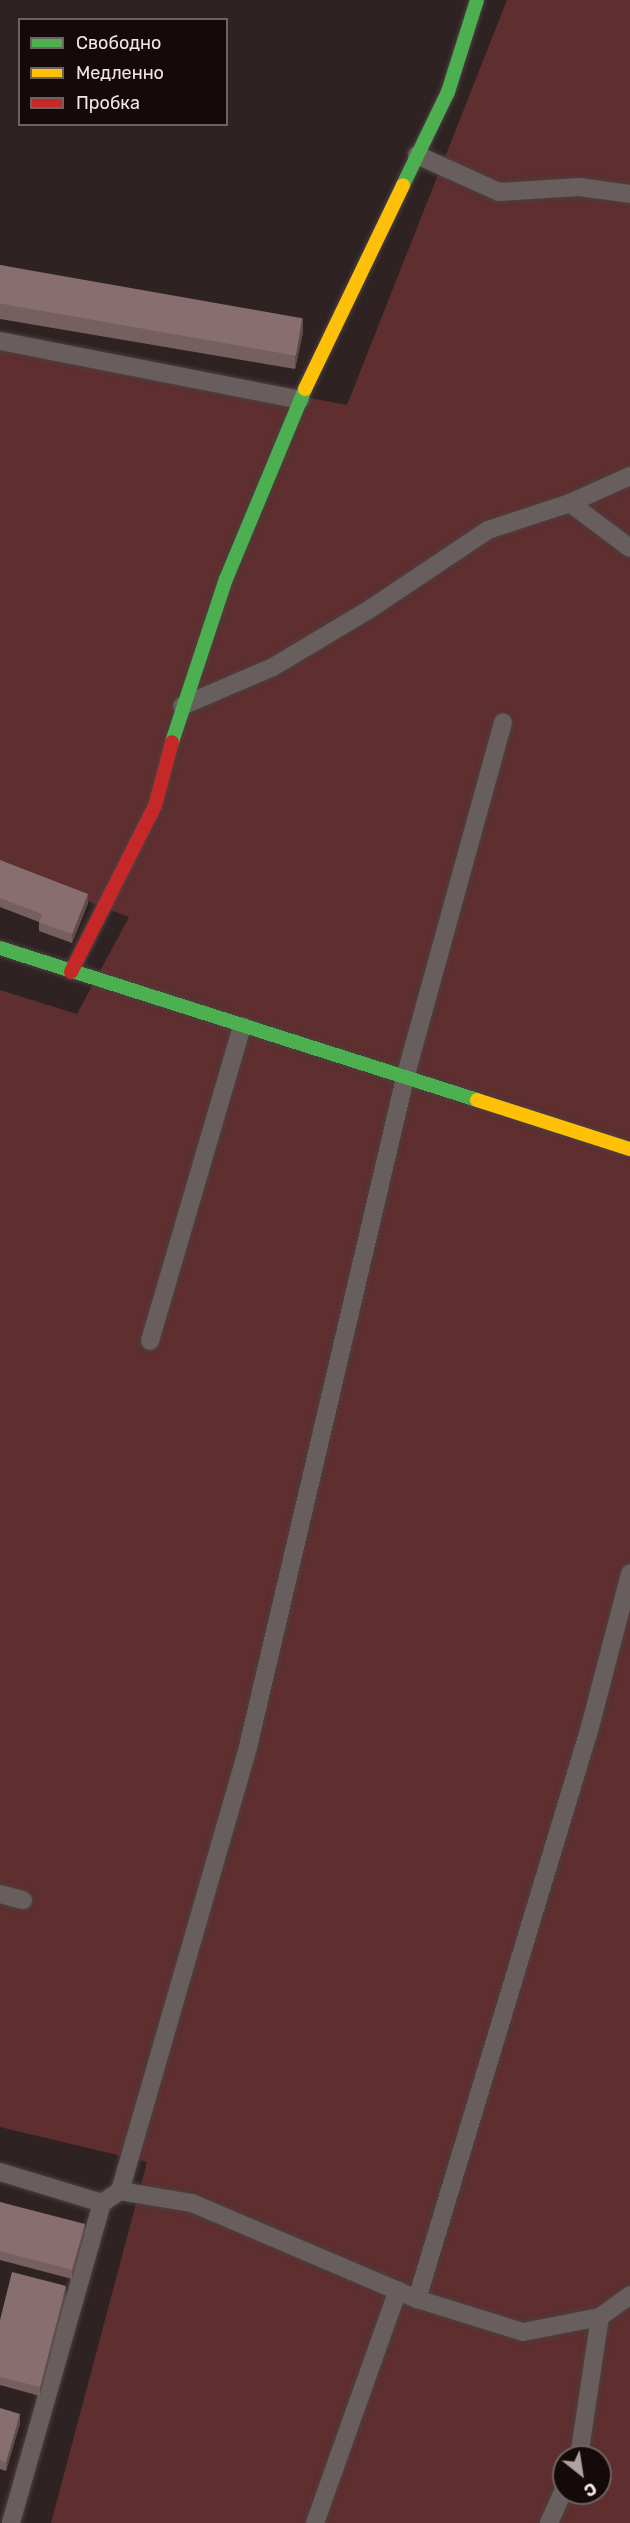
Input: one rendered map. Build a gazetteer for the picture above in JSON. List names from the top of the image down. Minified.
{"legend":["Свободно","Медленно","Пробка"],"north":"bottom right"}
